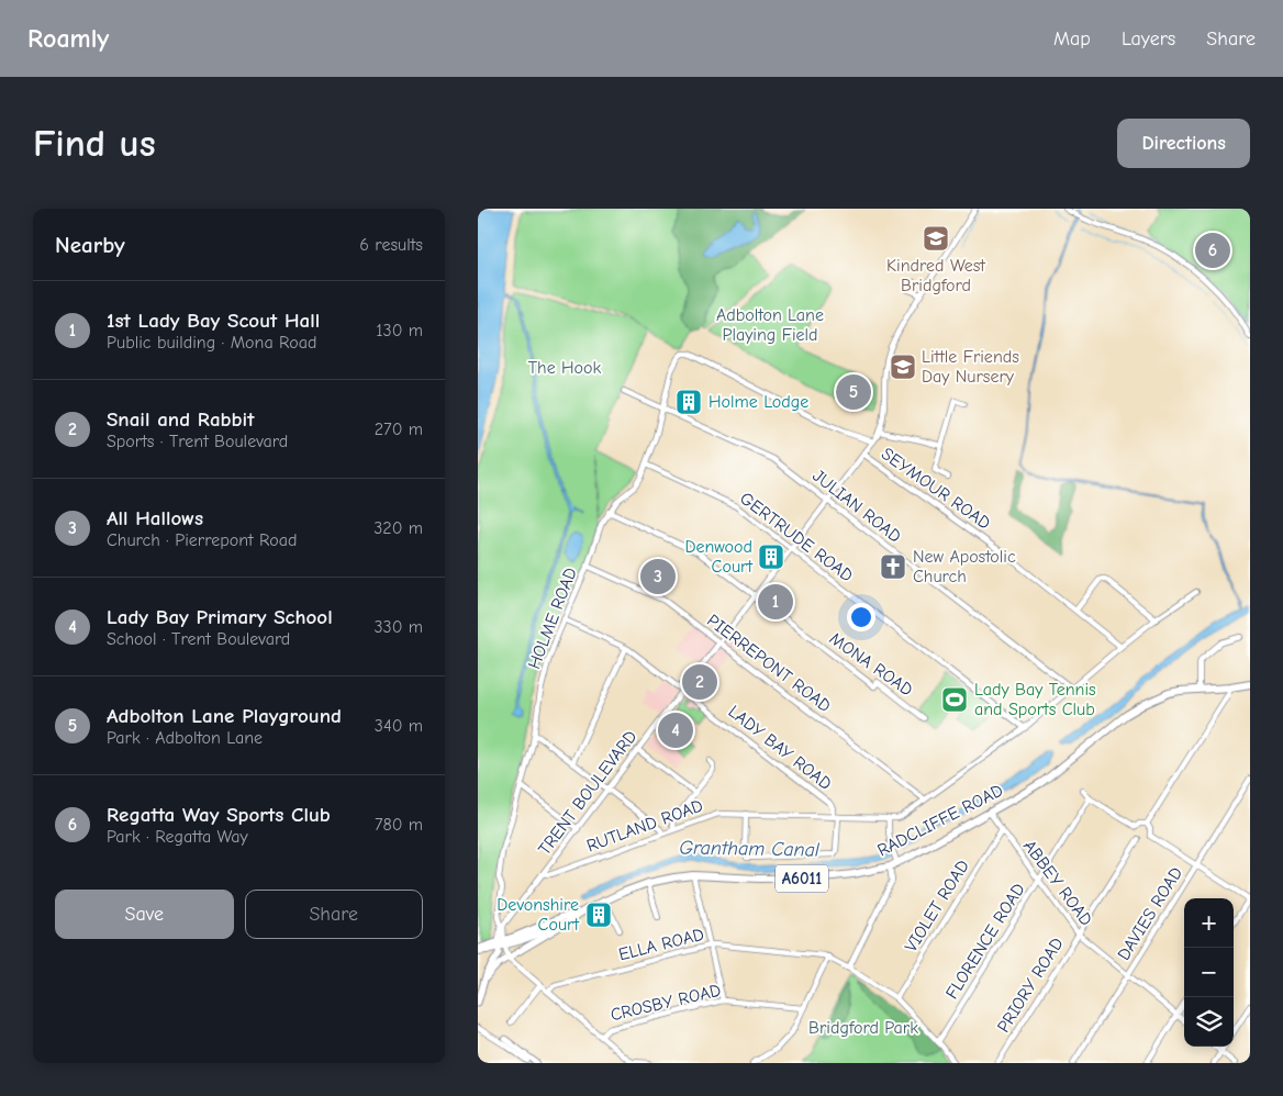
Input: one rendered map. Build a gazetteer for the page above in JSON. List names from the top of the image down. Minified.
{"streets":{"highway":["RADCLIFFE ROAD","A6011"],"street":["SEYMOUR ROAD","JULIAN ROAD","GERTRUDE ROAD","HOLME ROAD","PIERREPONT ROAD","MONA ROAD","LADY BAY ROAD","TRENT BOULEVARD","RUTLAND ROAD","ABBEY ROAD","VIOLET ROAD","DAVIES ROAD","FLORENCE ROAD","ELLA ROAD","PRIORY ROAD","CROSBY ROAD"]},"crossings":[["SEYMOUR ROAD","TRENT BOULEVARD"],["SEYMOUR ROAD","RUTLAND ROAD"],["JULIAN ROAD","HOLME ROAD"],["JULIAN ROAD","TRENT BOULEVARD"],["JULIAN ROAD","RUTLAND ROAD"],["GERTRUDE ROAD","HOLME ROAD"],["GERTRUDE ROAD","TRENT BOULEVARD"],["GERTRUDE ROAD","RUTLAND ROAD"],["HOLME ROAD","PIERREPONT ROAD"],["HOLME ROAD","MONA ROAD"],["HOLME ROAD","LADY BAY ROAD"],["HOLME ROAD","TRENT BOULEVARD"],["PIERREPONT ROAD","TRENT BOULEVARD"],["PIERREPONT ROAD","RUTLAND ROAD"],["MONA ROAD","TRENT BOULEVARD"],["LADY BAY ROAD","TRENT BOULEVARD"],["LADY BAY ROAD","RUTLAND ROAD"],["TRENT BOULEVARD","RUTLAND ROAD"],["RADCLIFFE ROAD","A6011"],["RADCLIFFE ROAD","ABBEY ROAD"],["ABBEY ROAD","VIOLET ROAD"],["ABBEY ROAD","DAVIES ROAD"],["ABBEY ROAD","FLORENCE ROAD"],["ABBEY ROAD","PRIORY ROAD"],["VIOLET ROAD","ELLA ROAD"],["FLORENCE ROAD","ELLA ROAD"]],"water":["Grantham Canal"],"parks":["Adbolton Lane Playing Field","The Hook","Bridgford Park"],"places":{"school or university":["Kindred West Bridgford","Little Friends Day Nursery"],"building":["Holme Lodge","Denwood Court","Devonshire Court"],"church":["New Apostolic Church"],"sports":["Lady Bay Tennis and Sports Club"]},"page":{"header":"Roamly","nav":["Map","Layers","Share"],"buttons":["Directions",["Save","Share"]],"title":"Find us","heading":["Nearby","6 results"],"pins":["6","5","3","1","2","4"],"list":[{"mark":"1","name":"1st Lady Bay Scout Hall","note":"Public building · Mona Road","value":"130 m"},{"mark":"2","name":"Snail and Rabbit","note":"Sports · Trent Boulevard","value":"270 m"},{"mark":"3","name":"All Hallows","note":"Church · Pierrepont Road","value":"320 m"},{"mark":"4","name":"Lady Bay Primary School","note":"School · Trent Boulevard","value":"330 m"},{"mark":"5","name":"Adbolton Lane Playground","note":"Park · Adbolton Lane","value":"340 m"},{"mark":"6","name":"Regatta Way Sports Club","note":"Park · Regatta Way","value":"780 m"}],"map_buttons":["+","−"]}}
